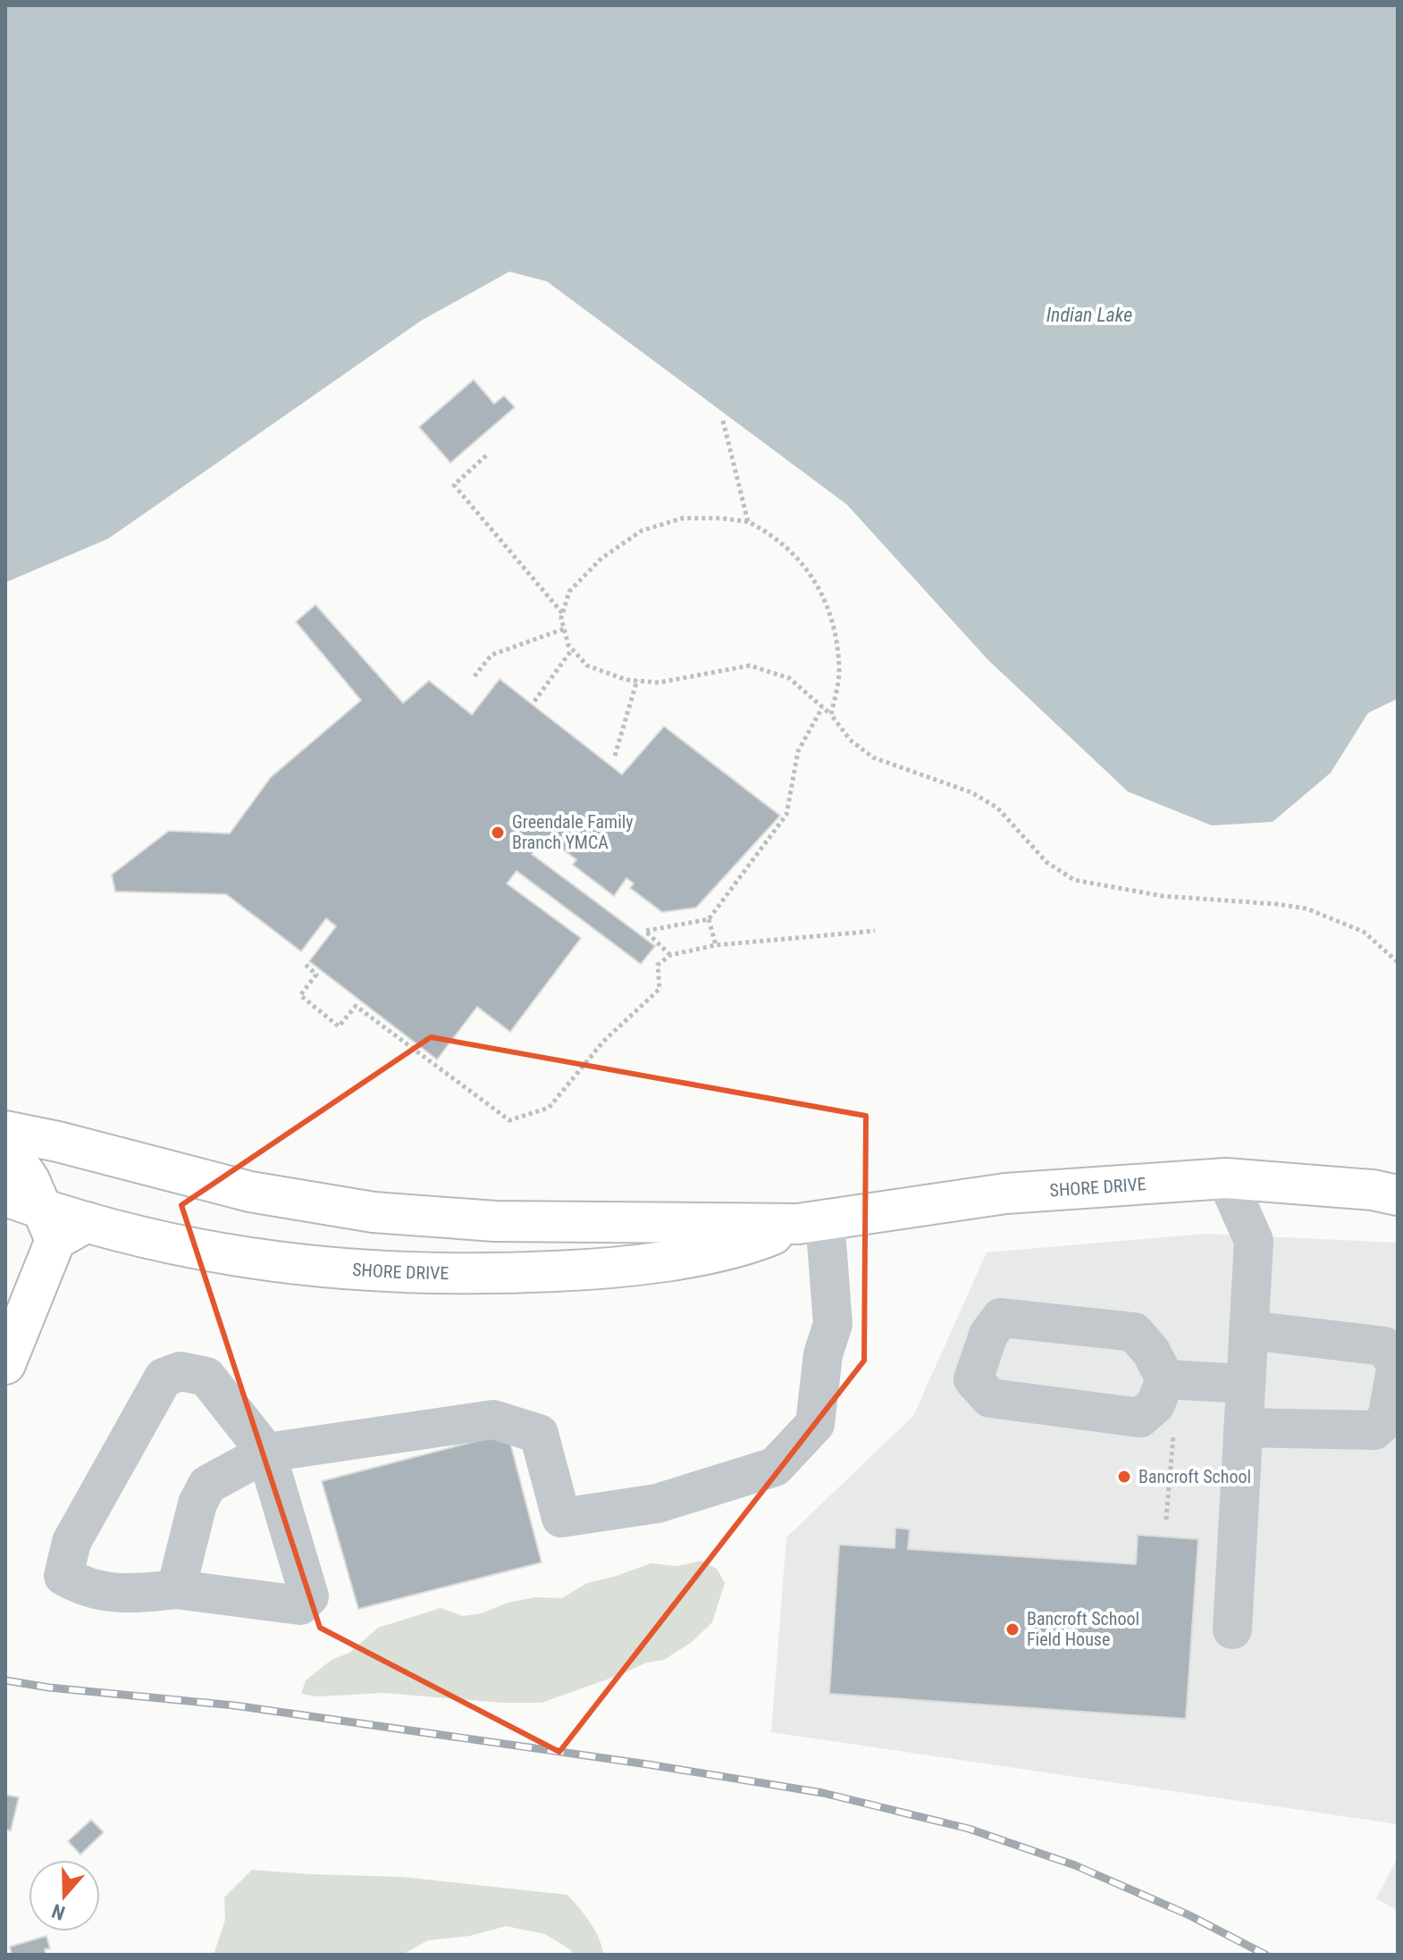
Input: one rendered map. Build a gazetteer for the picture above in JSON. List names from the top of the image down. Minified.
{"streets":{"main road":["SHORE DRIVE"]},"water":["Indian Lake"],"places":["Greendale Family Branch YMCA","Bancroft School","Bancroft School Field House"],"north":"bottom"}
